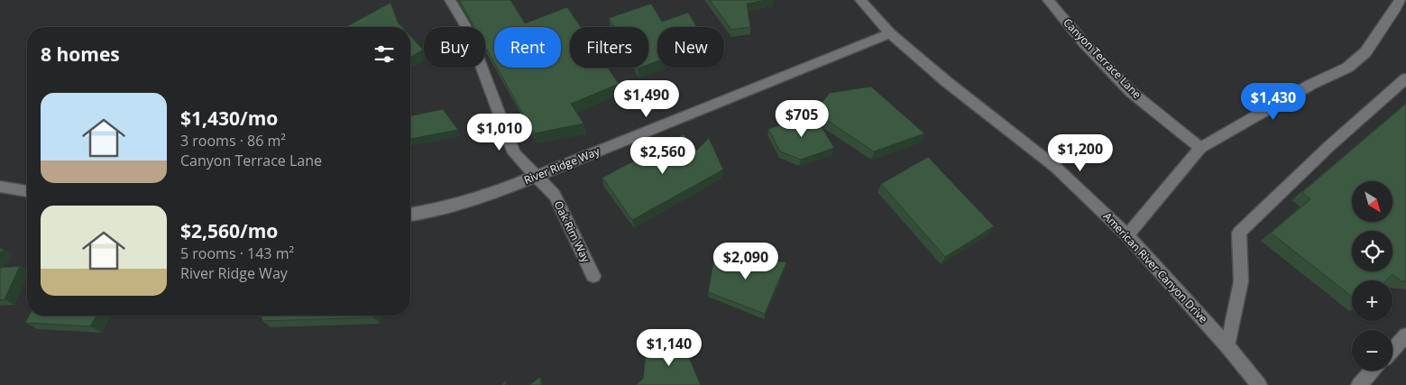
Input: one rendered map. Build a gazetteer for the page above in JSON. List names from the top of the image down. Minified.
{"streets":{"street":["Canyon Terrace Lane","River Ridge Way","Oak Rim Way","American River Canyon Drive"]},"crossings":[["River Ridge Way","Oak Rim Way"],["River Ridge Way","American River Canyon Drive"]],"north":"bottom right","page":{"chip":["Buy","Rent","Filters","New"],"heading":"8 homes","price":["$1,490","$1,430","$705","$1,010","$1,200","$2,560","$2,090","$1,140"],"list":[{"name":"$1,430/mo","note":"3 rooms · 86 m² · Canyon Terrace Lane"},{"name":"$2,560/mo","note":"5 rooms · 143 m² · River Ridge Way"}],"map_buttons":["+","−"]}}
